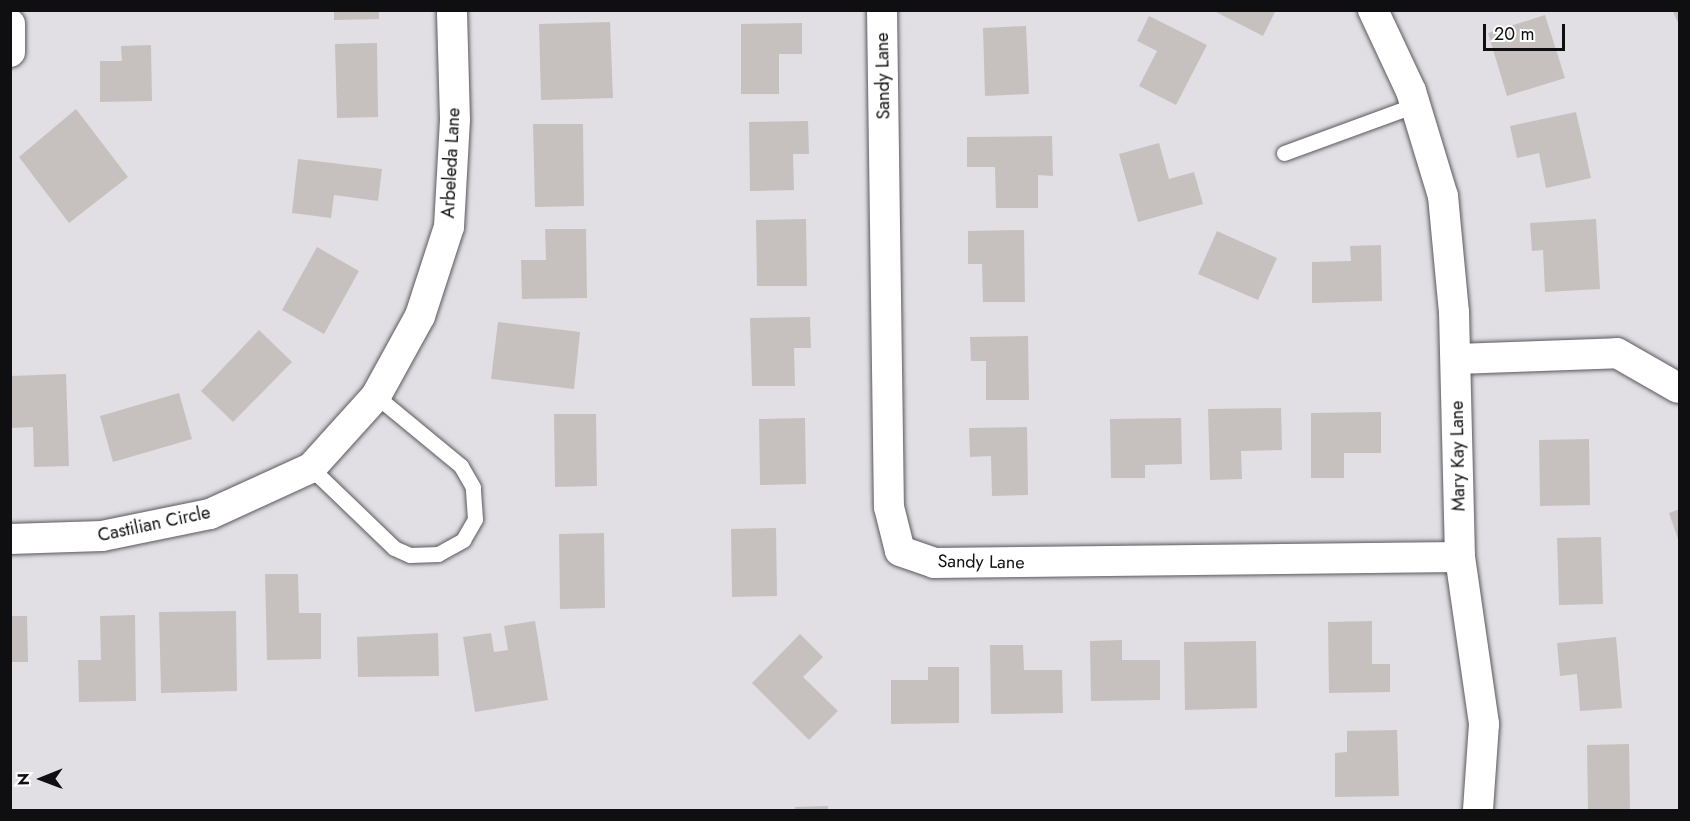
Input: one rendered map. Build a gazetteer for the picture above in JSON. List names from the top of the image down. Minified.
{"streets":{"street":["Sandy Lane","Arbeleda Lane","Mary Kay Lane","Castilian Circle"]},"crossings":[["Sandy Lane","Mary Kay Lane"],["Arbeleda Lane","Castilian Circle"]],"scale_bar":"20 m","north":"left"}
